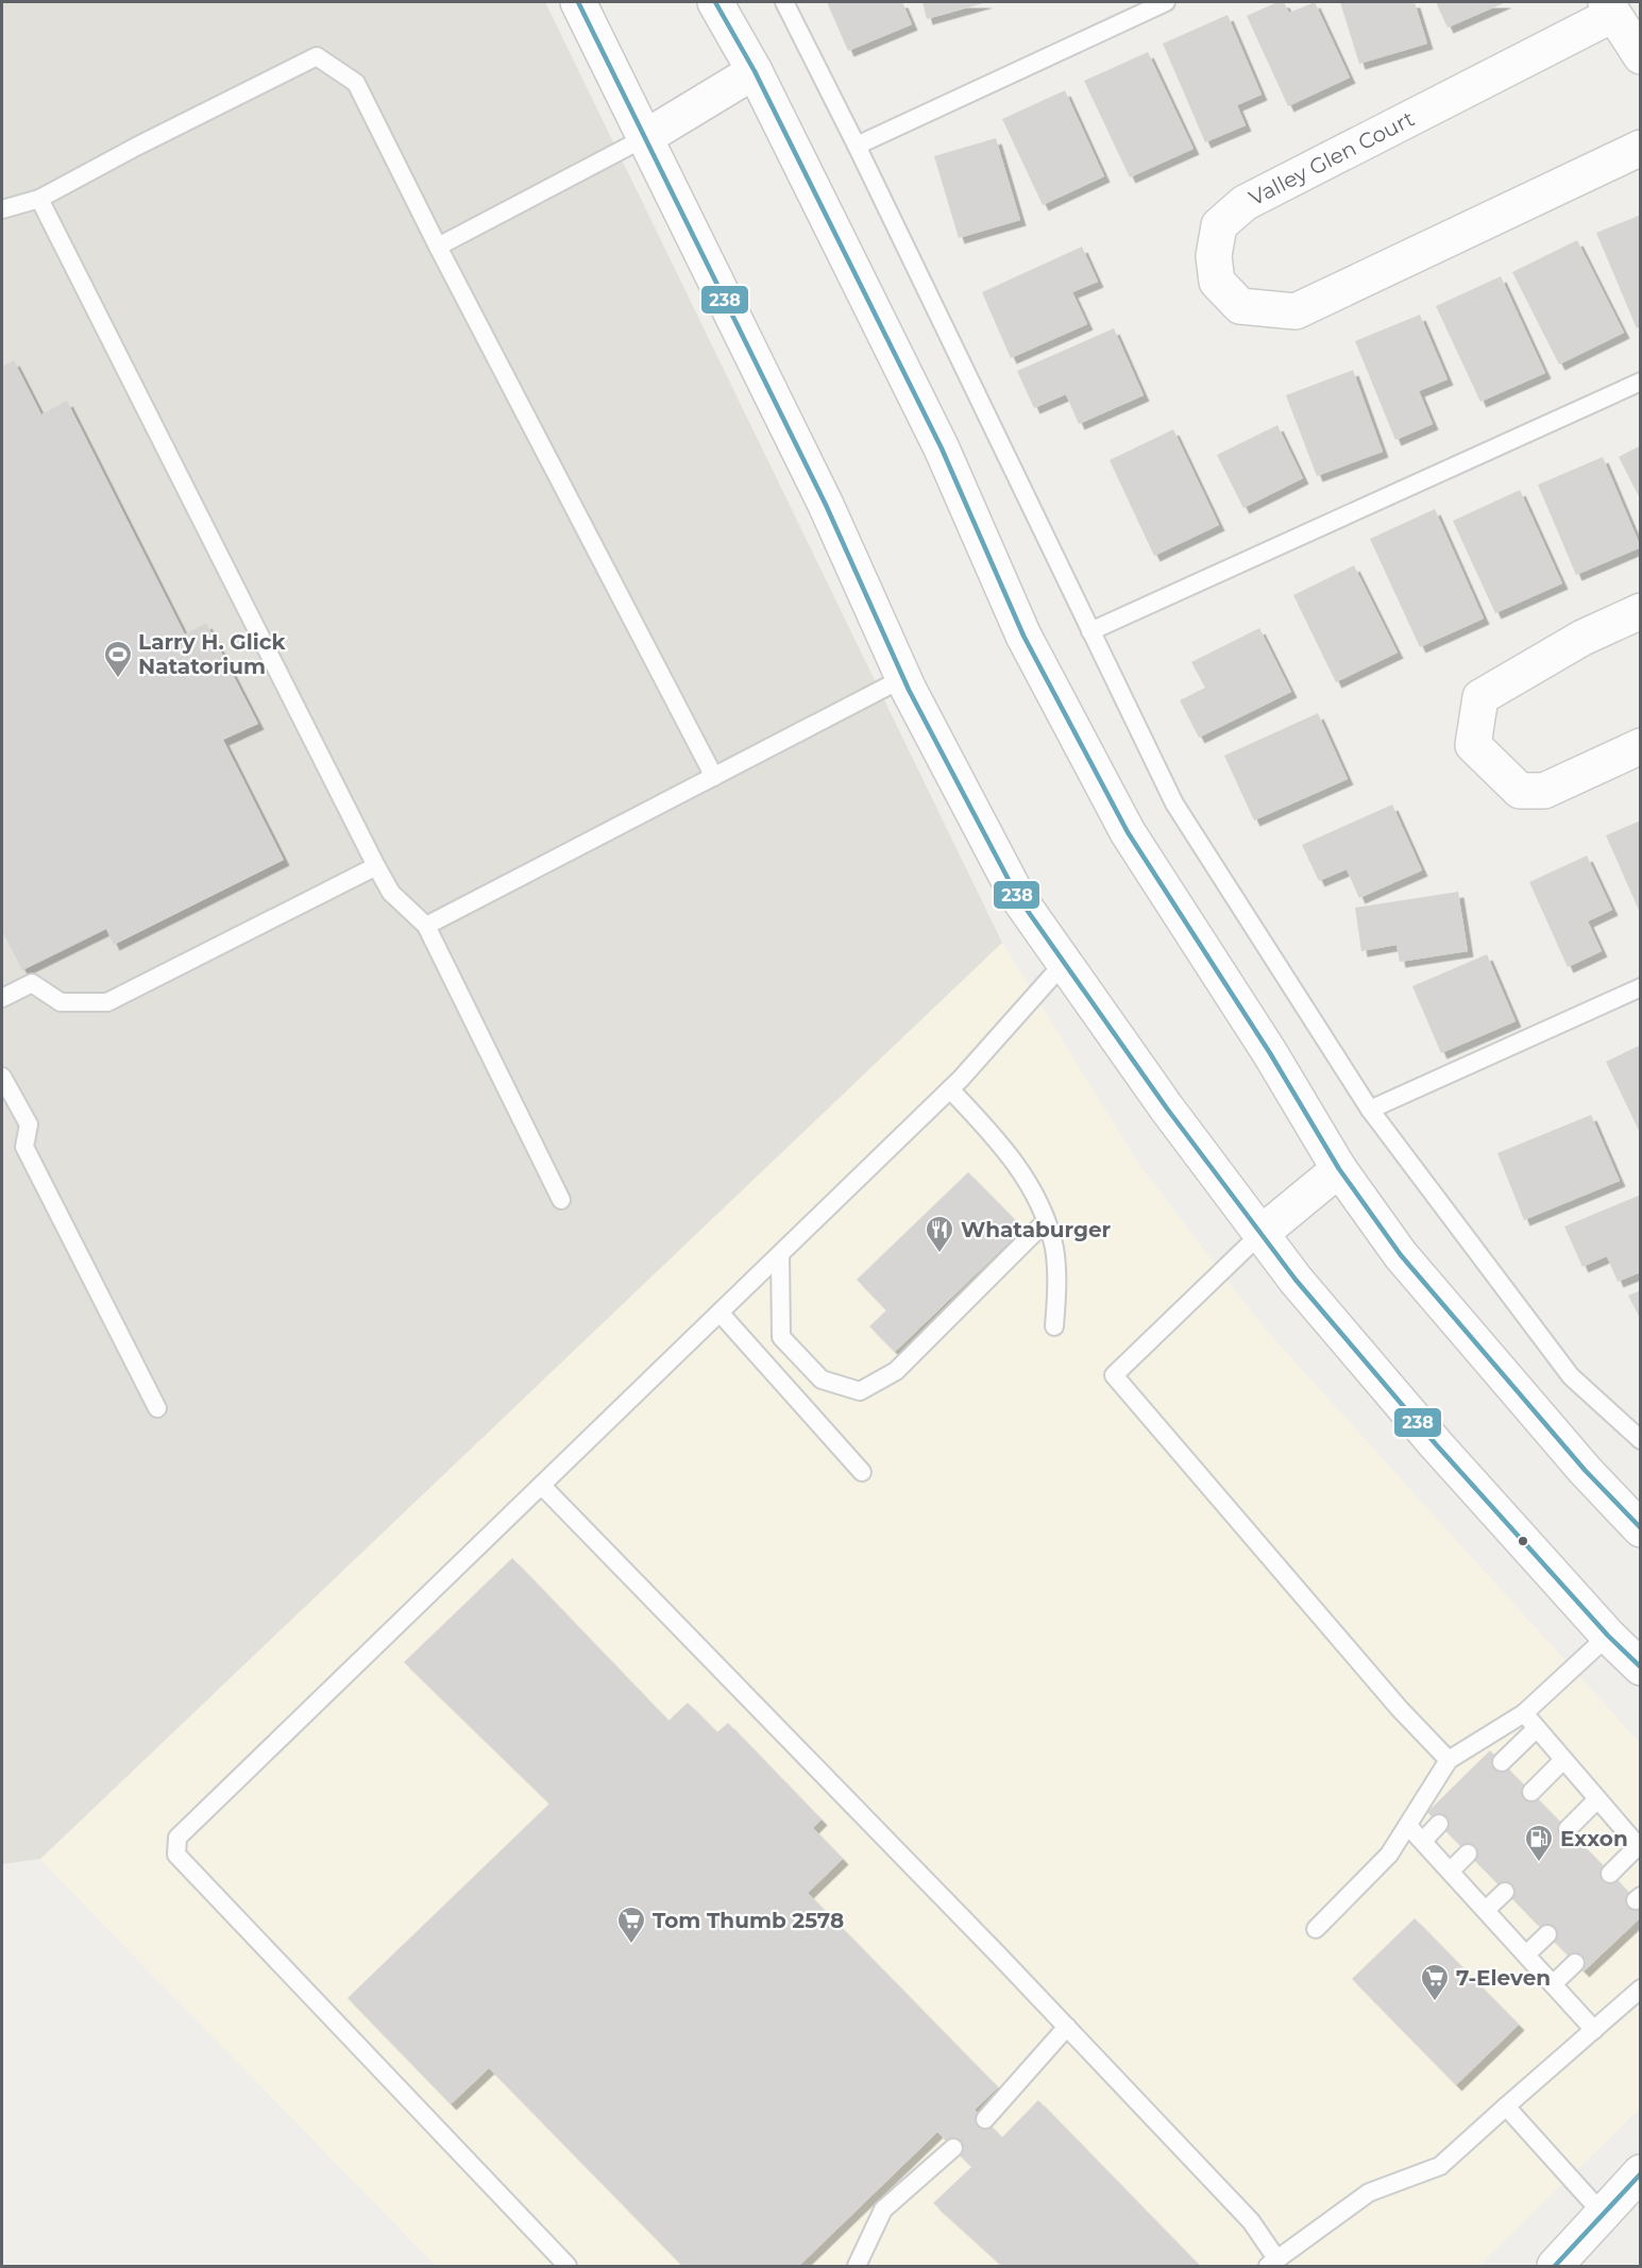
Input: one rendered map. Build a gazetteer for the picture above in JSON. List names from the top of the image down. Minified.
{"streets":{"main road":["Valley Glen Court"]},"places":{"sports":["Larry H. Glick Natatorium"],"restaurant":["Whataburger"],"fuel station":["Exxon"],"supermarket":["Tom Thumb 2578","7-Eleven"]},"lines":["transit line 238"]}
